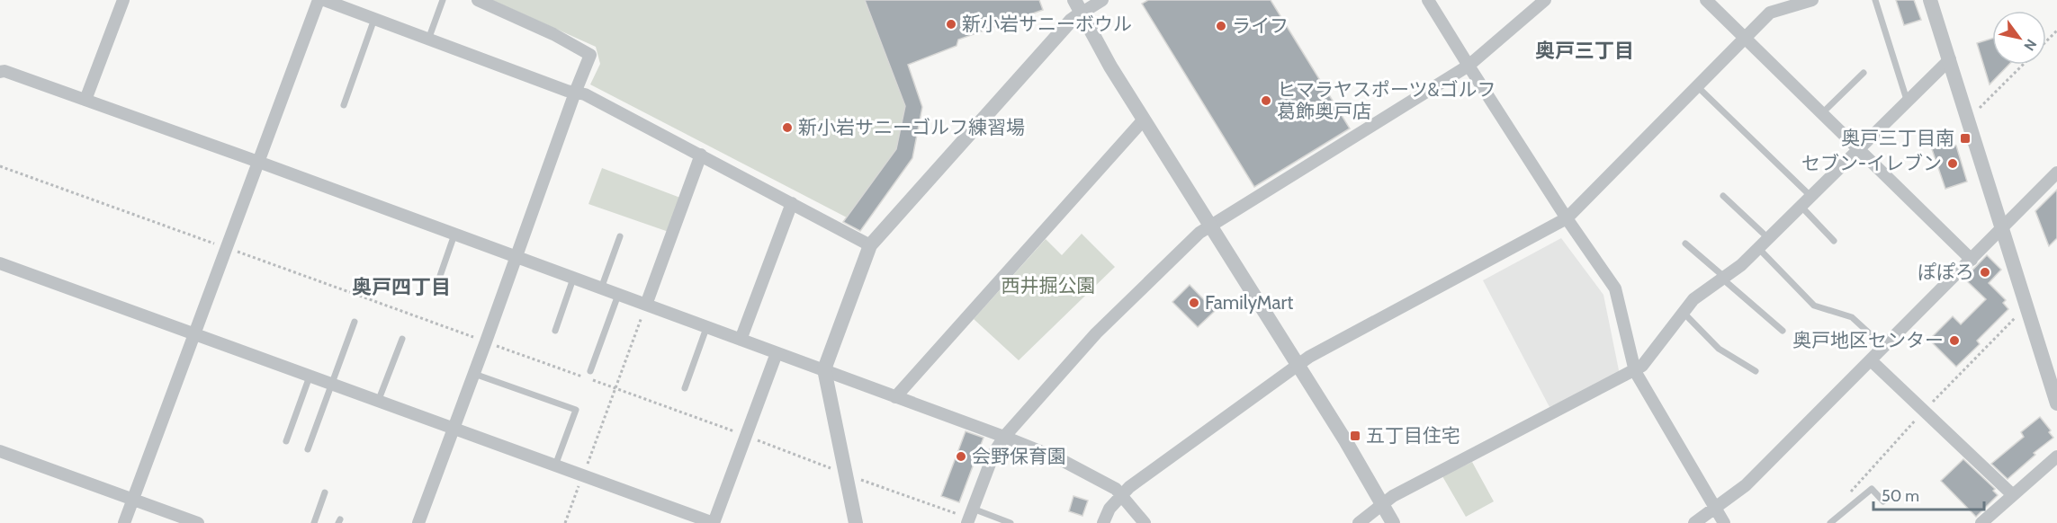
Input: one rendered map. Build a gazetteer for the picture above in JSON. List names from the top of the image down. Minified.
{"districts":["奥戸三丁目","奥戸四丁目"],"parks":["西井掘公園"],"places":{"other":["新小岩サニーボウル","ライフ","ヒマラヤスポーツ&ゴルフ 葛飾奥戸店","新小岩サニーゴルフ練習場","セブン-イレブン","ぽぽろ","FamilyMart","奥戸地区センター","会野保育園"],"transit":["奥戸三丁目南","五丁目住宅"]},"scale_bar":"50 m","north":"bottom right"}
